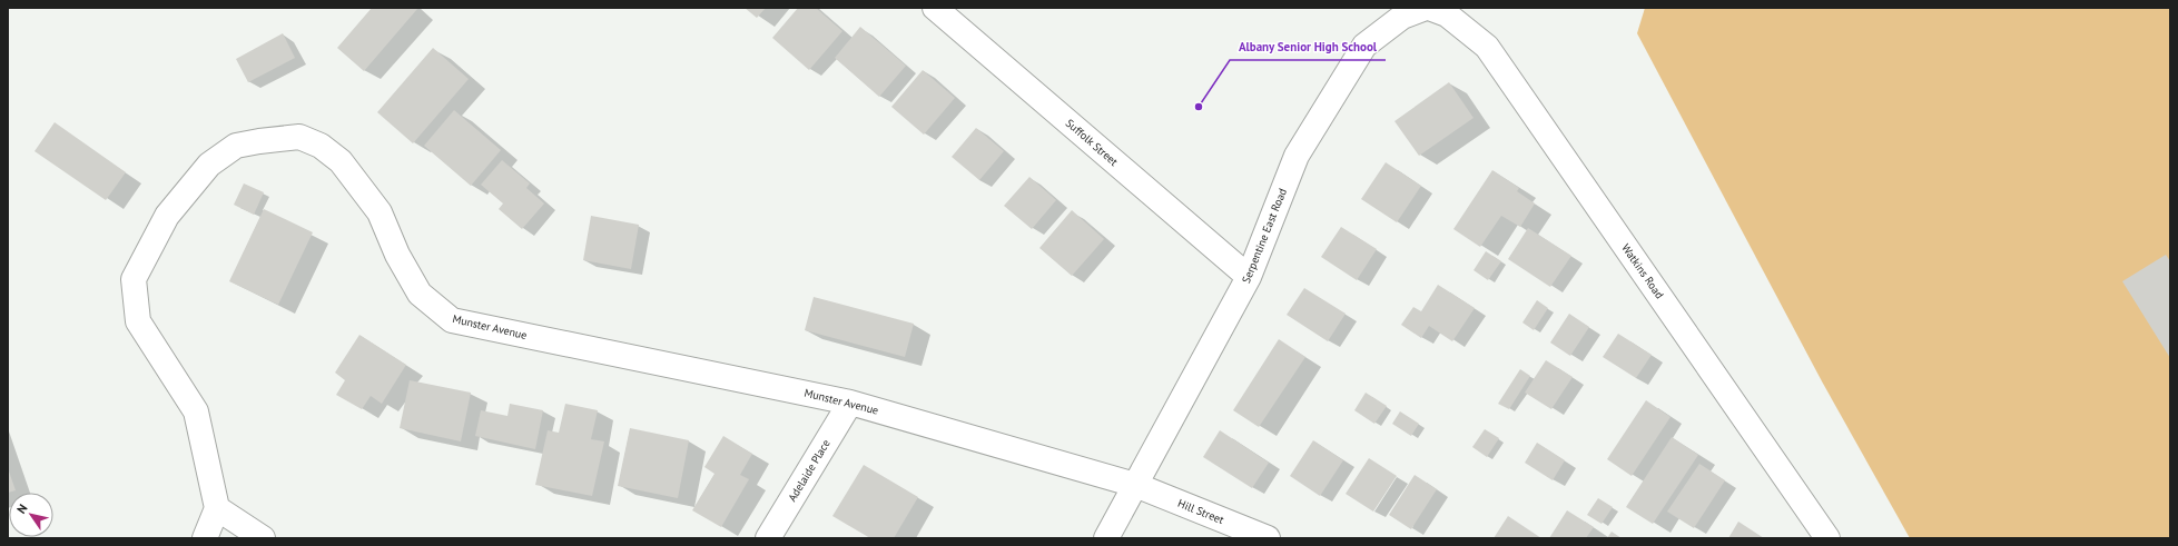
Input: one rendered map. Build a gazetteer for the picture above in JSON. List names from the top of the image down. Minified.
{"streets":{"street":["Suffolk Street","Serpentine East Road","Watkins Road","Munster Avenue","Adelaide Place","Hill Street"]},"crossings":[["Suffolk Street","Serpentine East Road"],["Serpentine East Road","Watkins Road"],["Serpentine East Road","Munster Avenue"],["Serpentine East Road","Hill Street"],["Munster Avenue","Adelaide Place"],["Munster Avenue","Hill Street"]],"places":["Albany Senior High School"],"north":"top left"}
